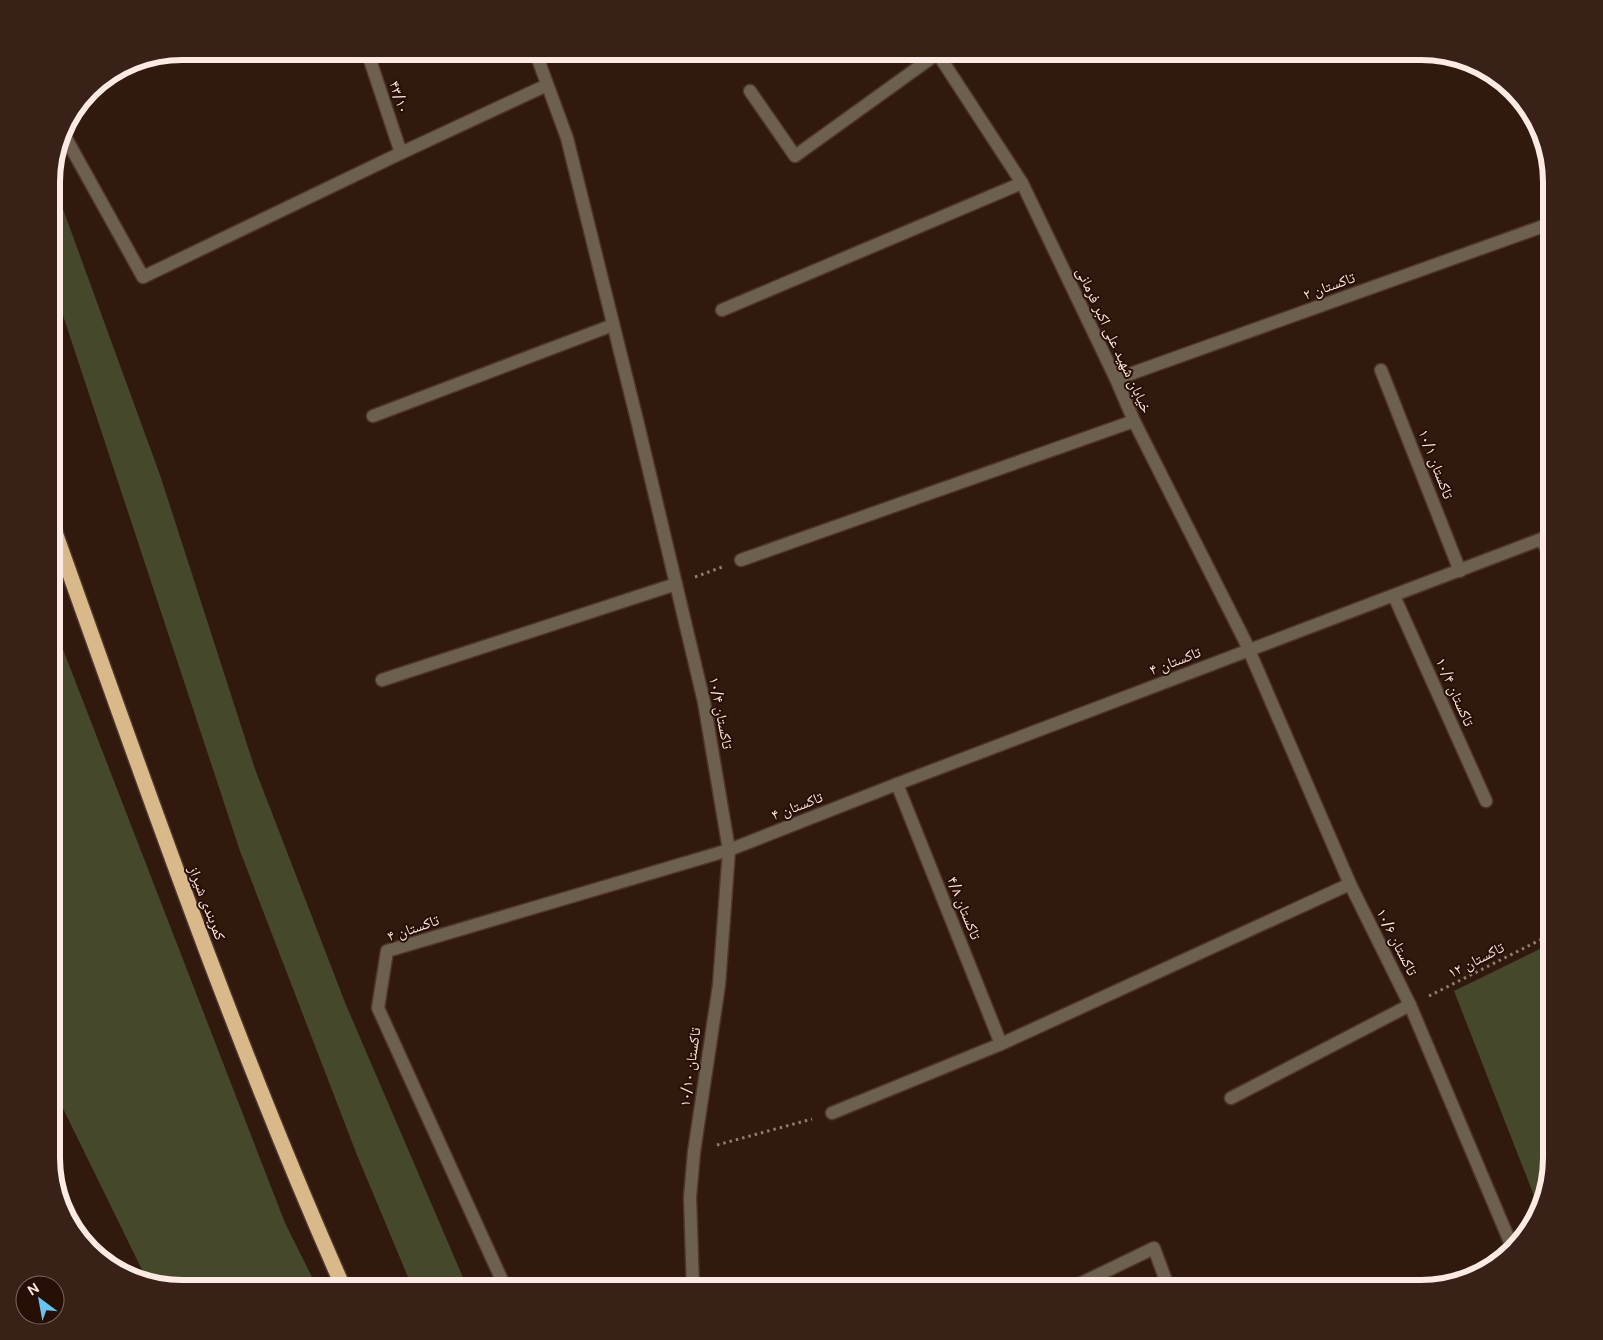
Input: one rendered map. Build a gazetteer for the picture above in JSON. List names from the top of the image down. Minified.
{"streets":{"highway":["کمربندی شیراز"],"street":["۴۳/۱۰","تاکستان ۲","خیابان شهید علی اکبر فرمانی","تاکستان ۱۰/۱","تاکستان ۴","تاکستان ۱۰/۴","تاکستان ۴/۸","تاکستان ۱۰/۶","تاکستان ۱۰/۱۰"],"path":["تاکستان ۱۲"]},"crossings":[["تاکستان ۲","خیابان شهید علی اکبر فرمانی"],["خیابان شهید علی اکبر فرمانی","تاکستان ۴"],["خیابان شهید علی اکبر فرمانی","تاکستان ۱۰/۶"],["تاکستان ۱۰/۱","تاکستان ۴"],["تاکستان ۴","تاکستان ۱۰/۴"],["تاکستان ۴","تاکستان ۴/۸"],["تاکستان ۴","تاکستان ۱۰/۶"],["تاکستان ۴","تاکستان ۱۰/۱۰"],["تاکستان ۱۰/۴","تاکستان ۱۰/۱۰"],["تاکستان ۱۰/۶","تاکستان ۱۲"]],"north":"top left"}
